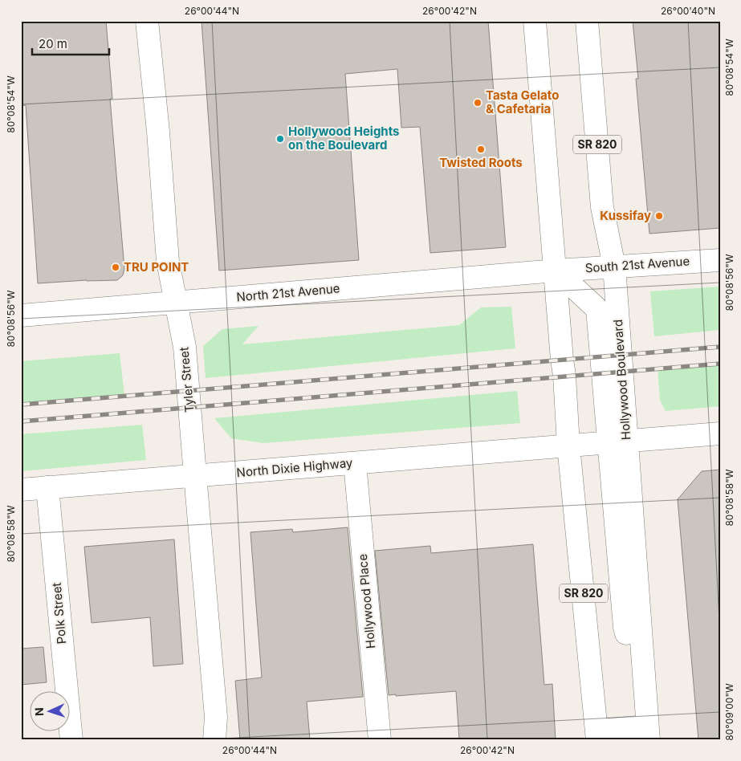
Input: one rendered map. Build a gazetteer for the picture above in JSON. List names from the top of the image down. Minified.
{"streets":{"main road":["SR 820","South 21st Avenue","North 21st Avenue","Tyler Street","Hollywood Boulevard","North Dixie Highway","Hollywood Place","Polk Street"]},"crossings":[["SR 820","South 21st Avenue"],["SR 820","North 21st Avenue"],["SR 820","North Dixie Highway"],["South 21st Avenue","North 21st Avenue"],["South 21st Avenue","Hollywood Boulevard"],["North 21st Avenue","Tyler Street"],["Tyler Street","North Dixie Highway"],["Hollywood Boulevard","North Dixie Highway"],["North Dixie Highway","Hollywood Place"],["North Dixie Highway","Polk Street"]],"places":["Tasta Gelato & Cafetaria","Hollywood Heights on the Boulevard","Twisted Roots","Kussifay","TRU POINT"],"scale_bar":"20 m","north":"left","coordinates":["26°00'44\"N","26°00'42\"N","26°00'40\"N","80°08'54\"W","80°08'56\"W","80°08'58\"W","80°09'00\"W"]}
